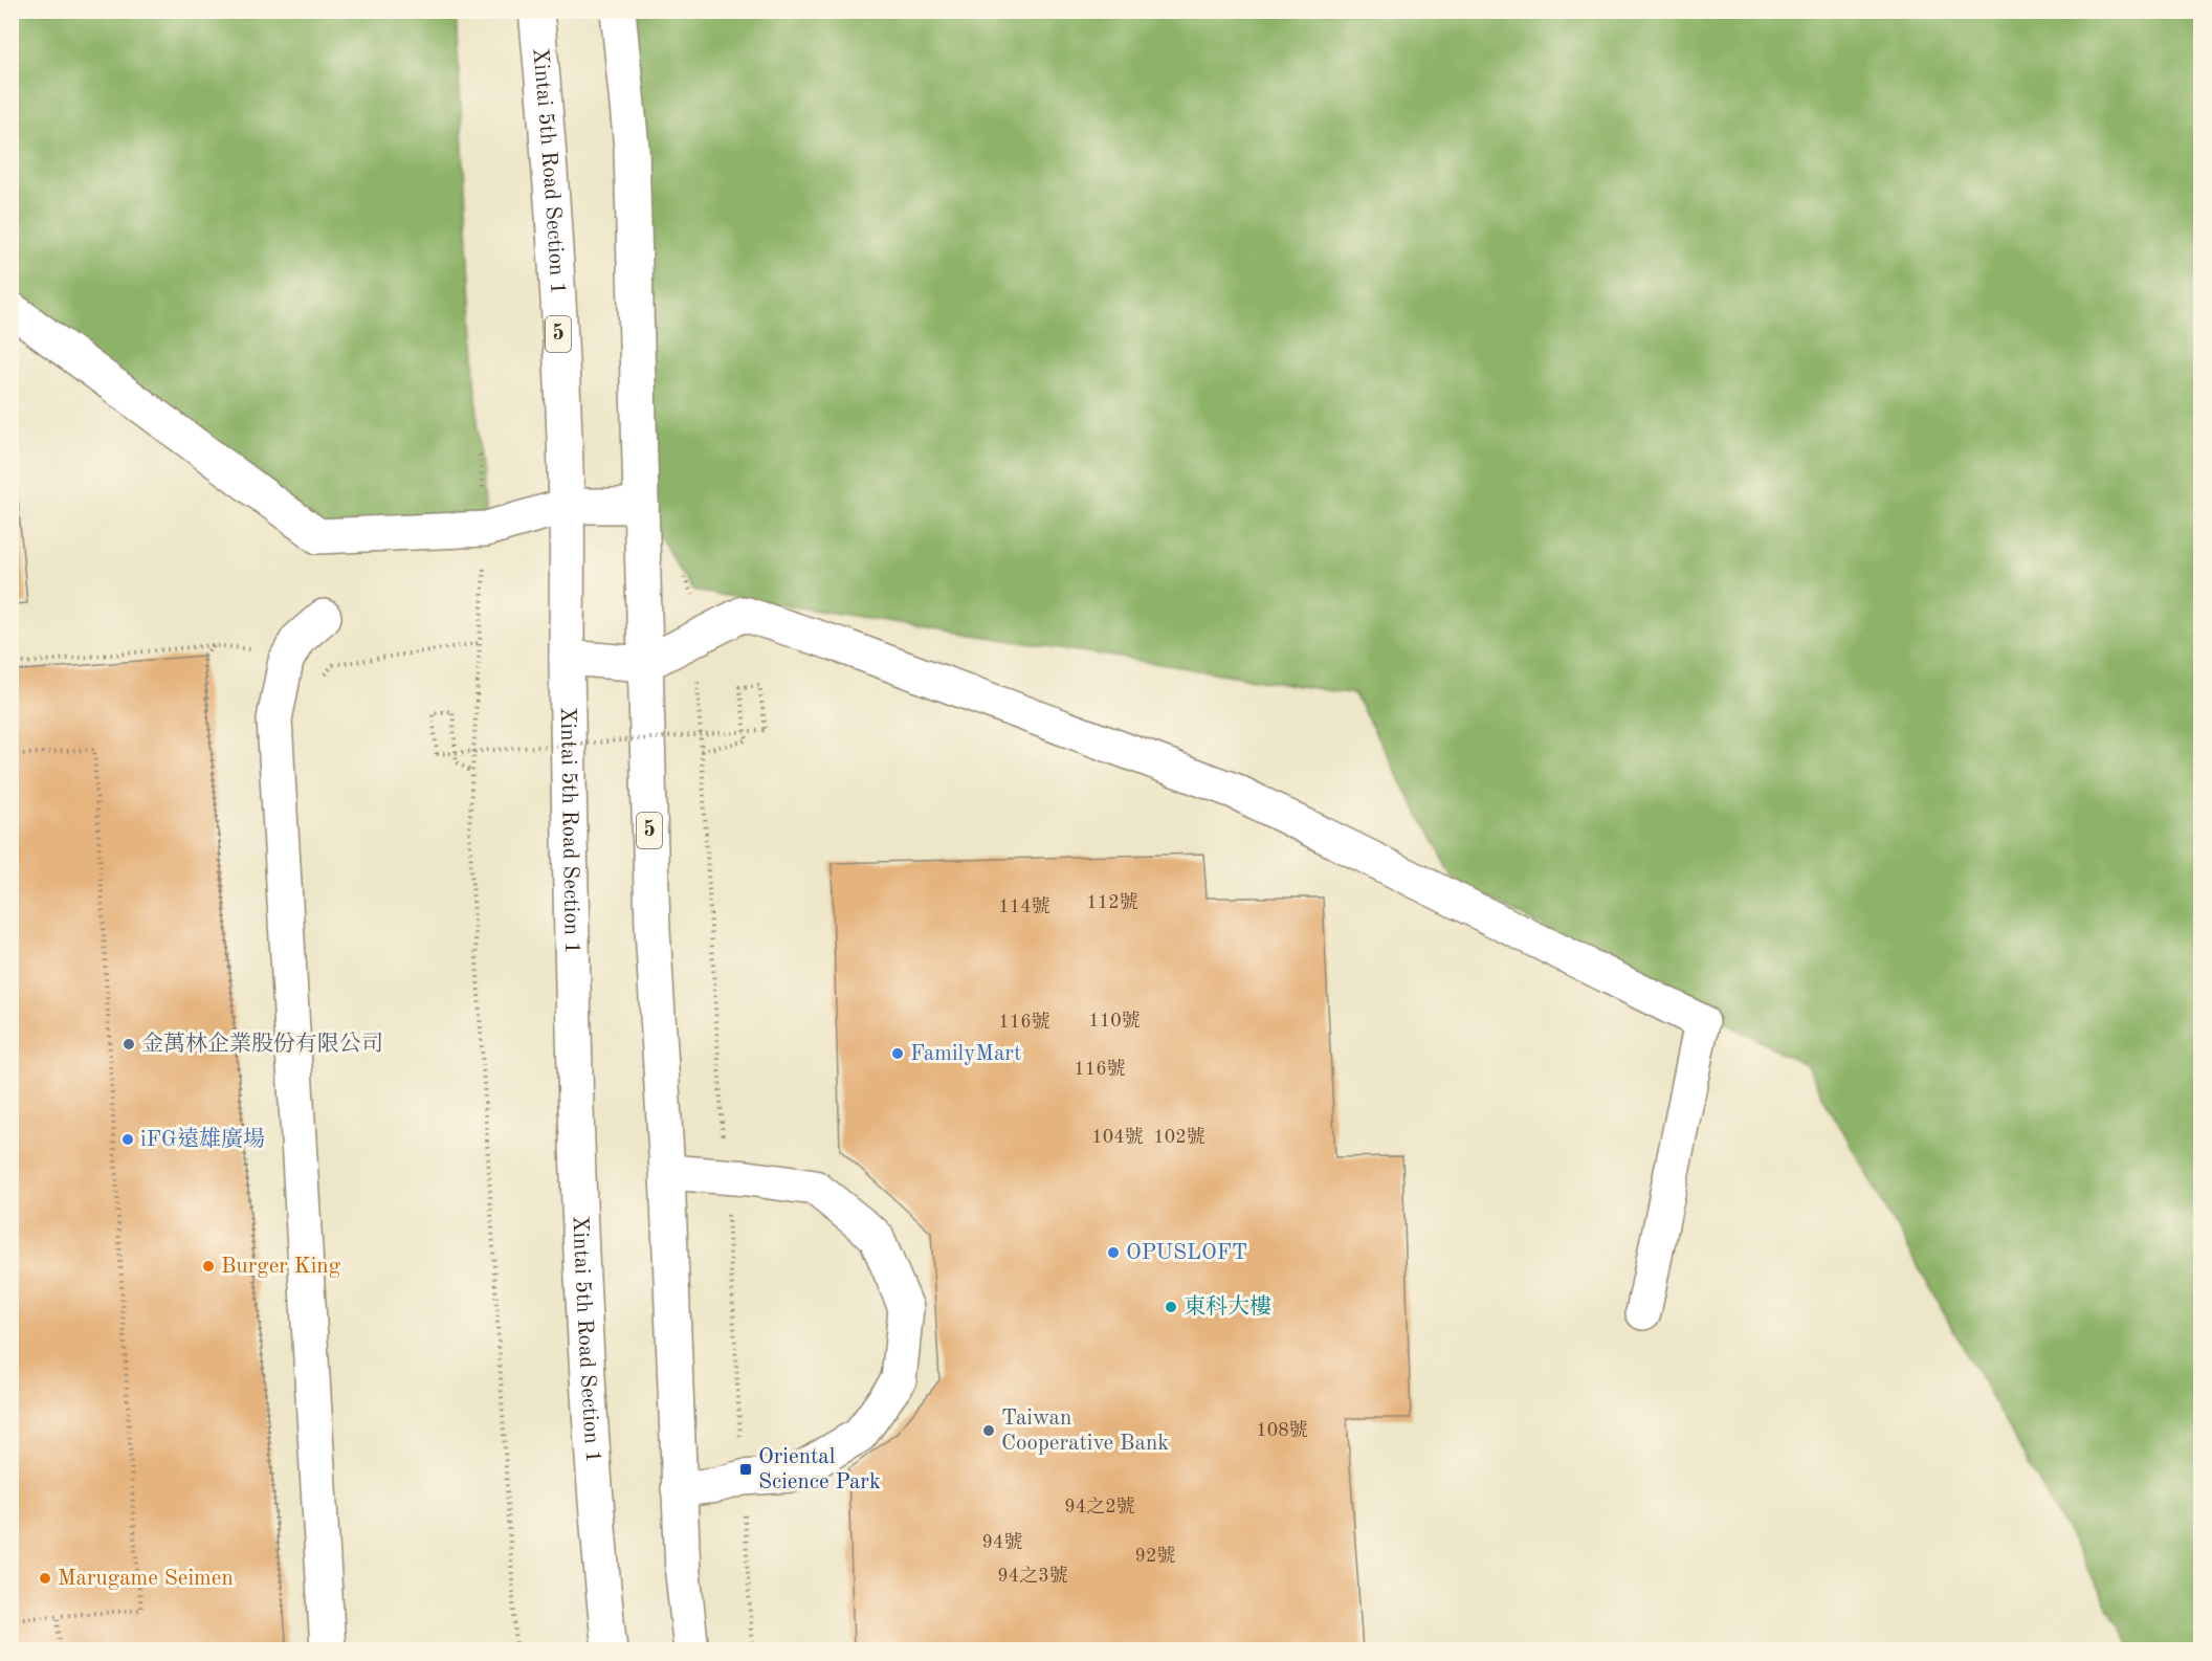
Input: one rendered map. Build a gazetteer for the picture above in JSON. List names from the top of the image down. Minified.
{"streets":{"main road":["Xintai 5th Road Section 1","5"]},"places":{"other":["金萬林企業股份有限公司","FamilyMart","iFG遠雄廣場","OPUSLOFT","Burger King","東科大樓","Taiwan Cooperative Bank","Marugame Seimen"],"transit":["Oriental Science Park"]},"house_numbers":["112號","114號","110號","116號","116號","104號","102號","108號","94之2號","94號","92號","94之3號"]}
